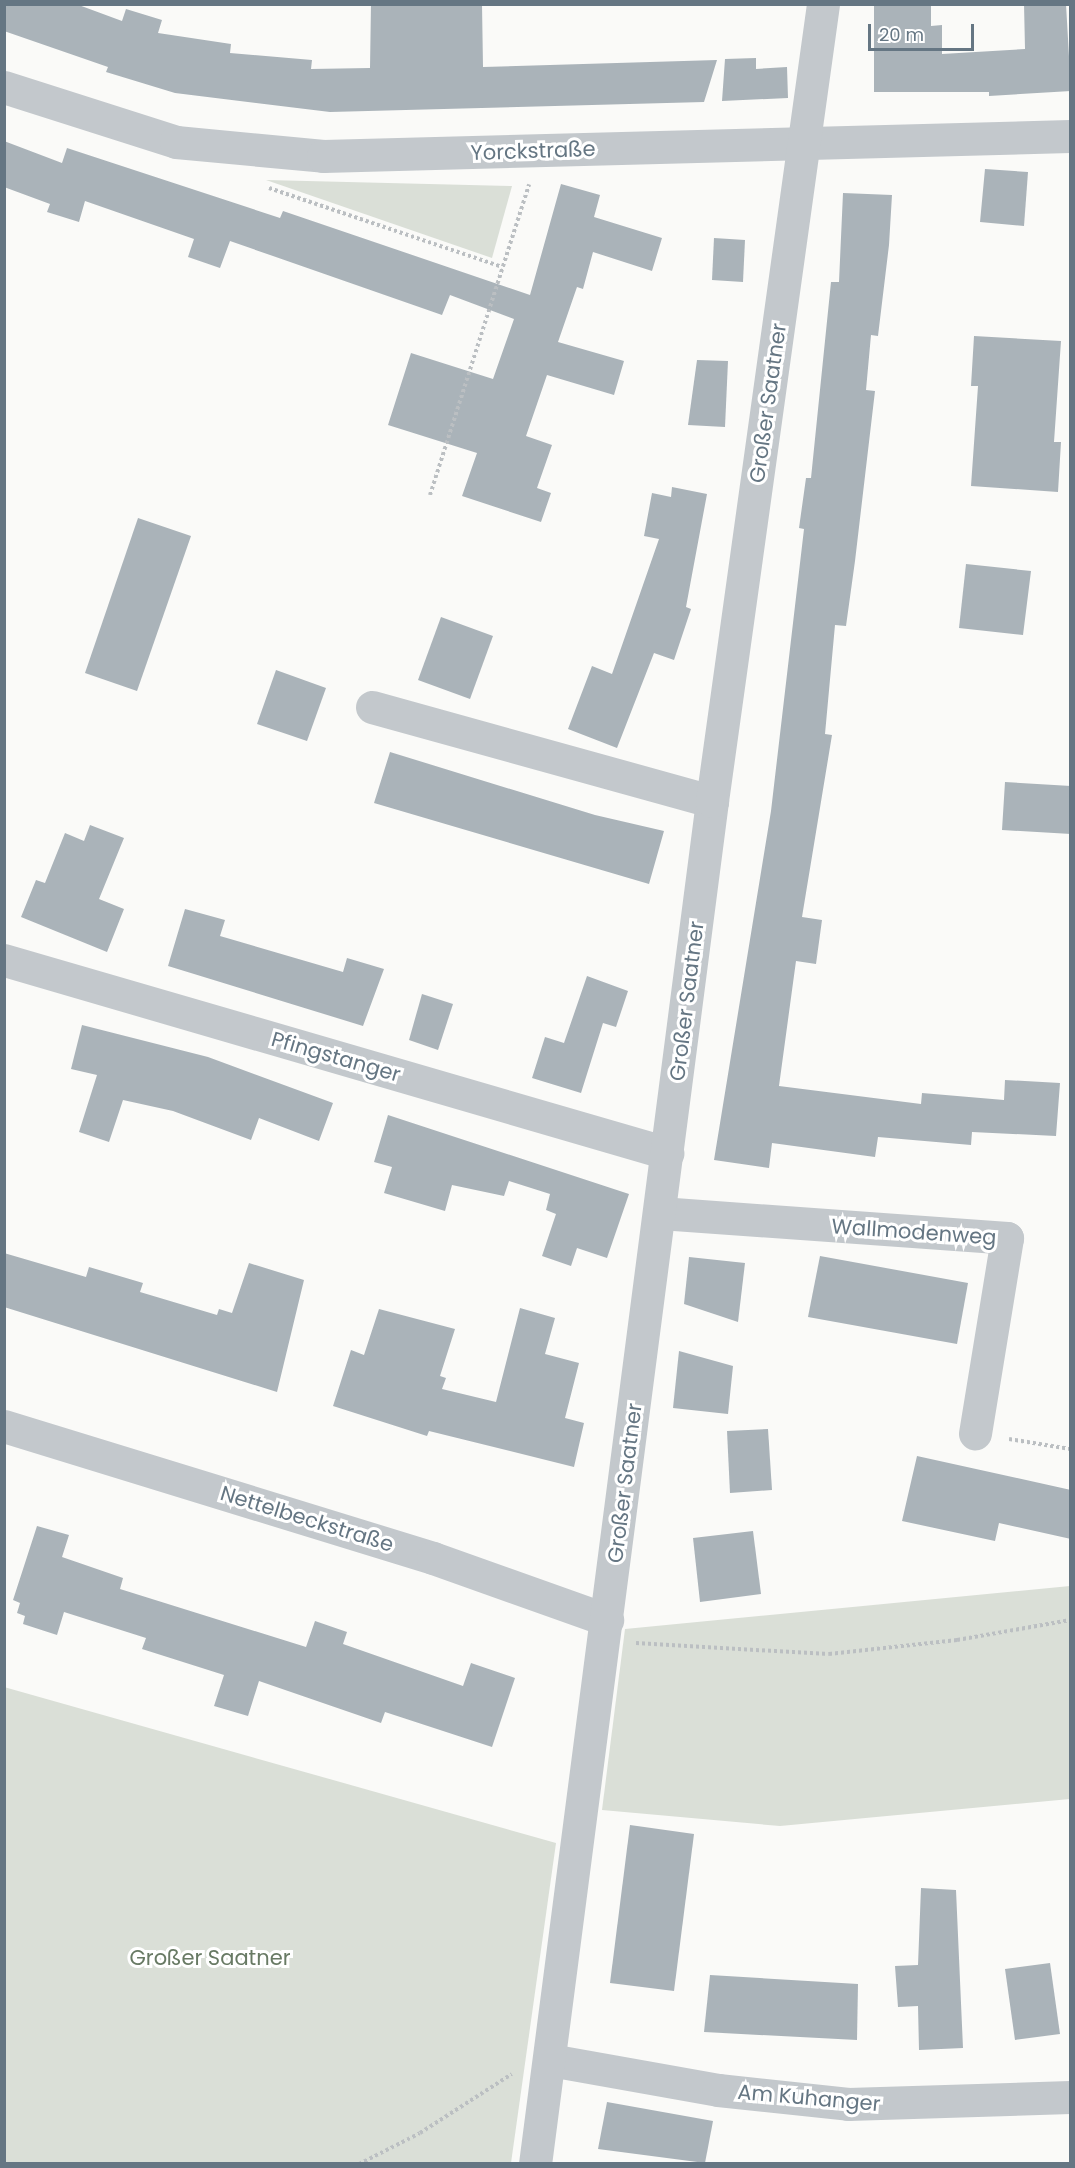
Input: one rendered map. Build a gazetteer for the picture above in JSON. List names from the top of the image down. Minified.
{"streets":{"street":["Yorckstraße","Großer Saatner","Pfingstanger","Wallmodenweg","Nettelbeckstraße","Am Kuhanger"]},"crossings":[["Yorckstraße","Großer Saatner"],["Großer Saatner","Pfingstanger"],["Großer Saatner","Wallmodenweg"],["Großer Saatner","Nettelbeckstraße"],["Großer Saatner","Am Kuhanger"]],"parks":["Großer Saatner"],"scale_bar":"20 m"}
